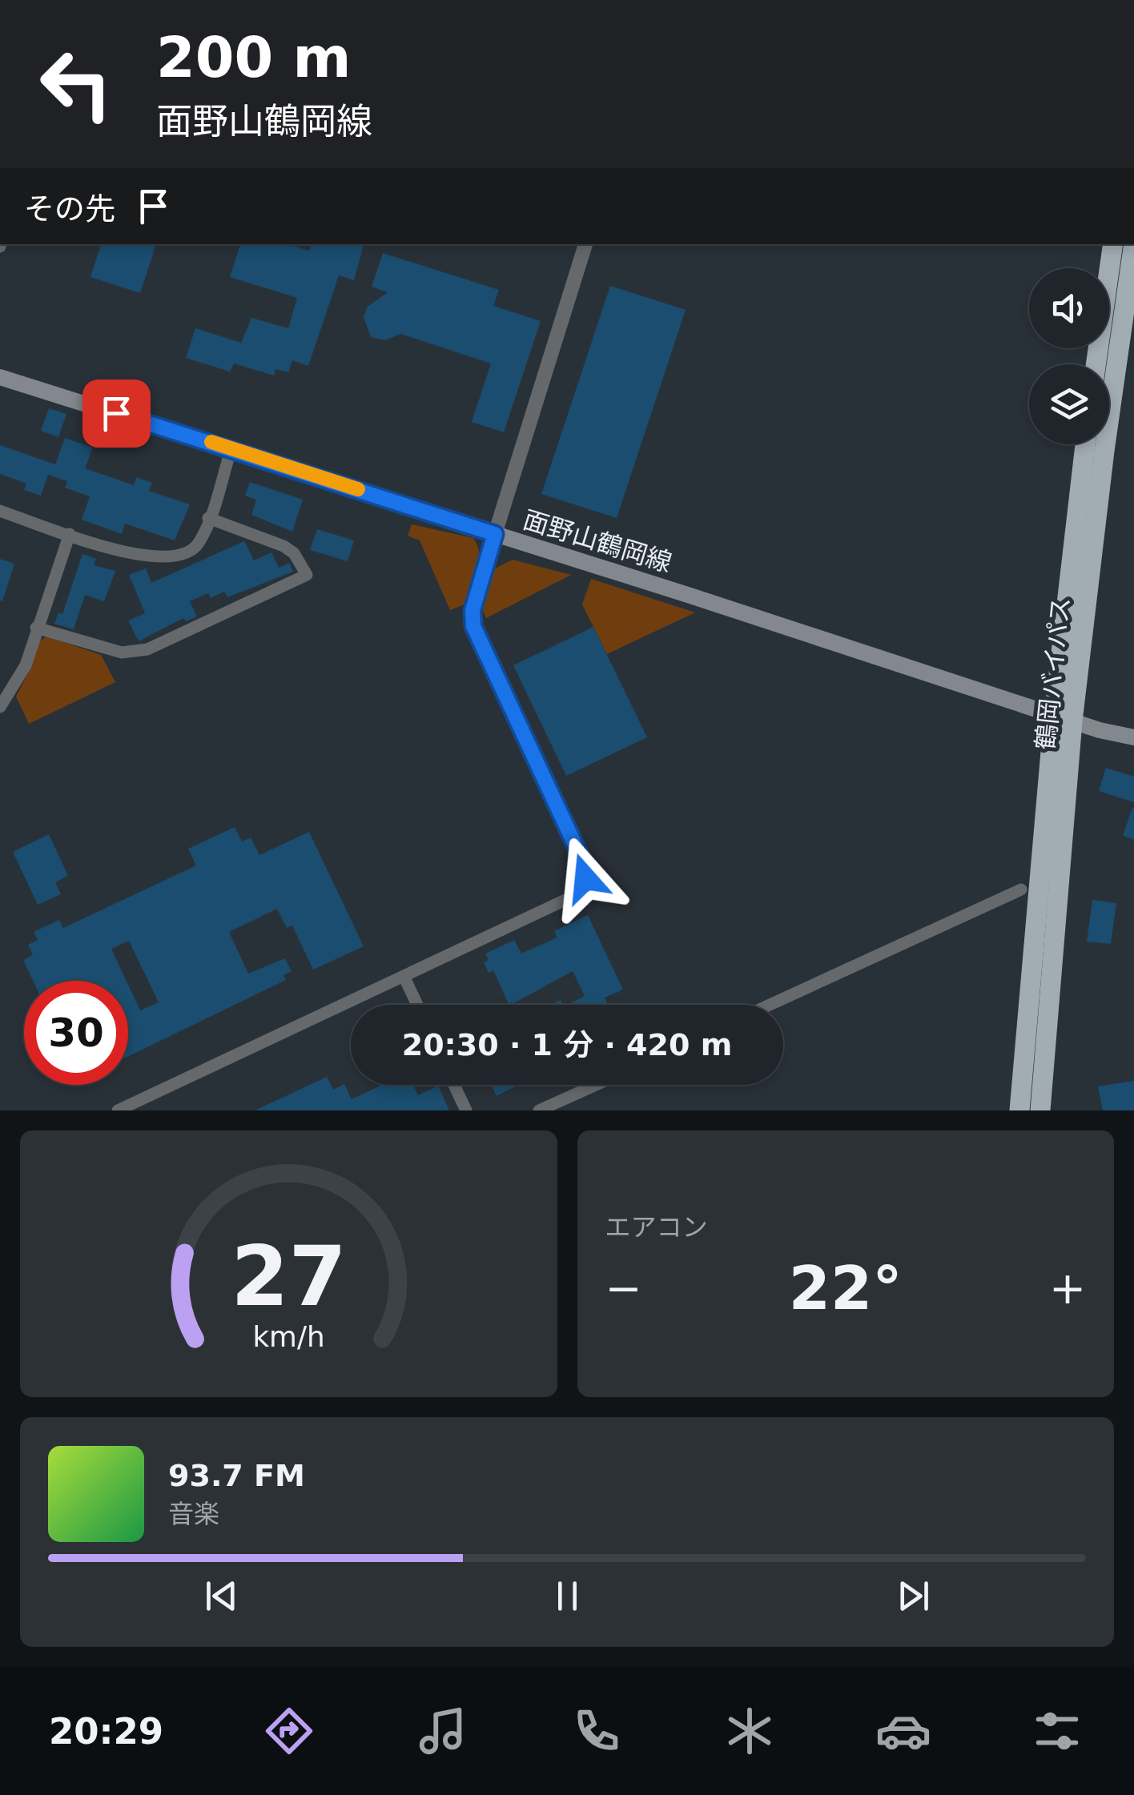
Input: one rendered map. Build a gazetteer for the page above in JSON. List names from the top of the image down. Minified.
{"streets":{"highway":["鶴岡バイパス"],"main road":["面野山鶴岡線"]},"crossings":[["面野山鶴岡線","鶴岡バイパス"]],"page":{"turn":["200 m","面野山鶴岡線"],"then":"その先","limit":"30","trip":"20:30 · 1 分 · 420 m","tile":"エアコン","heat":["−","22°","+"],"song":["93.7 FM","音楽"],"tabs":"20:29","gauge":["27","km/h"]}}
